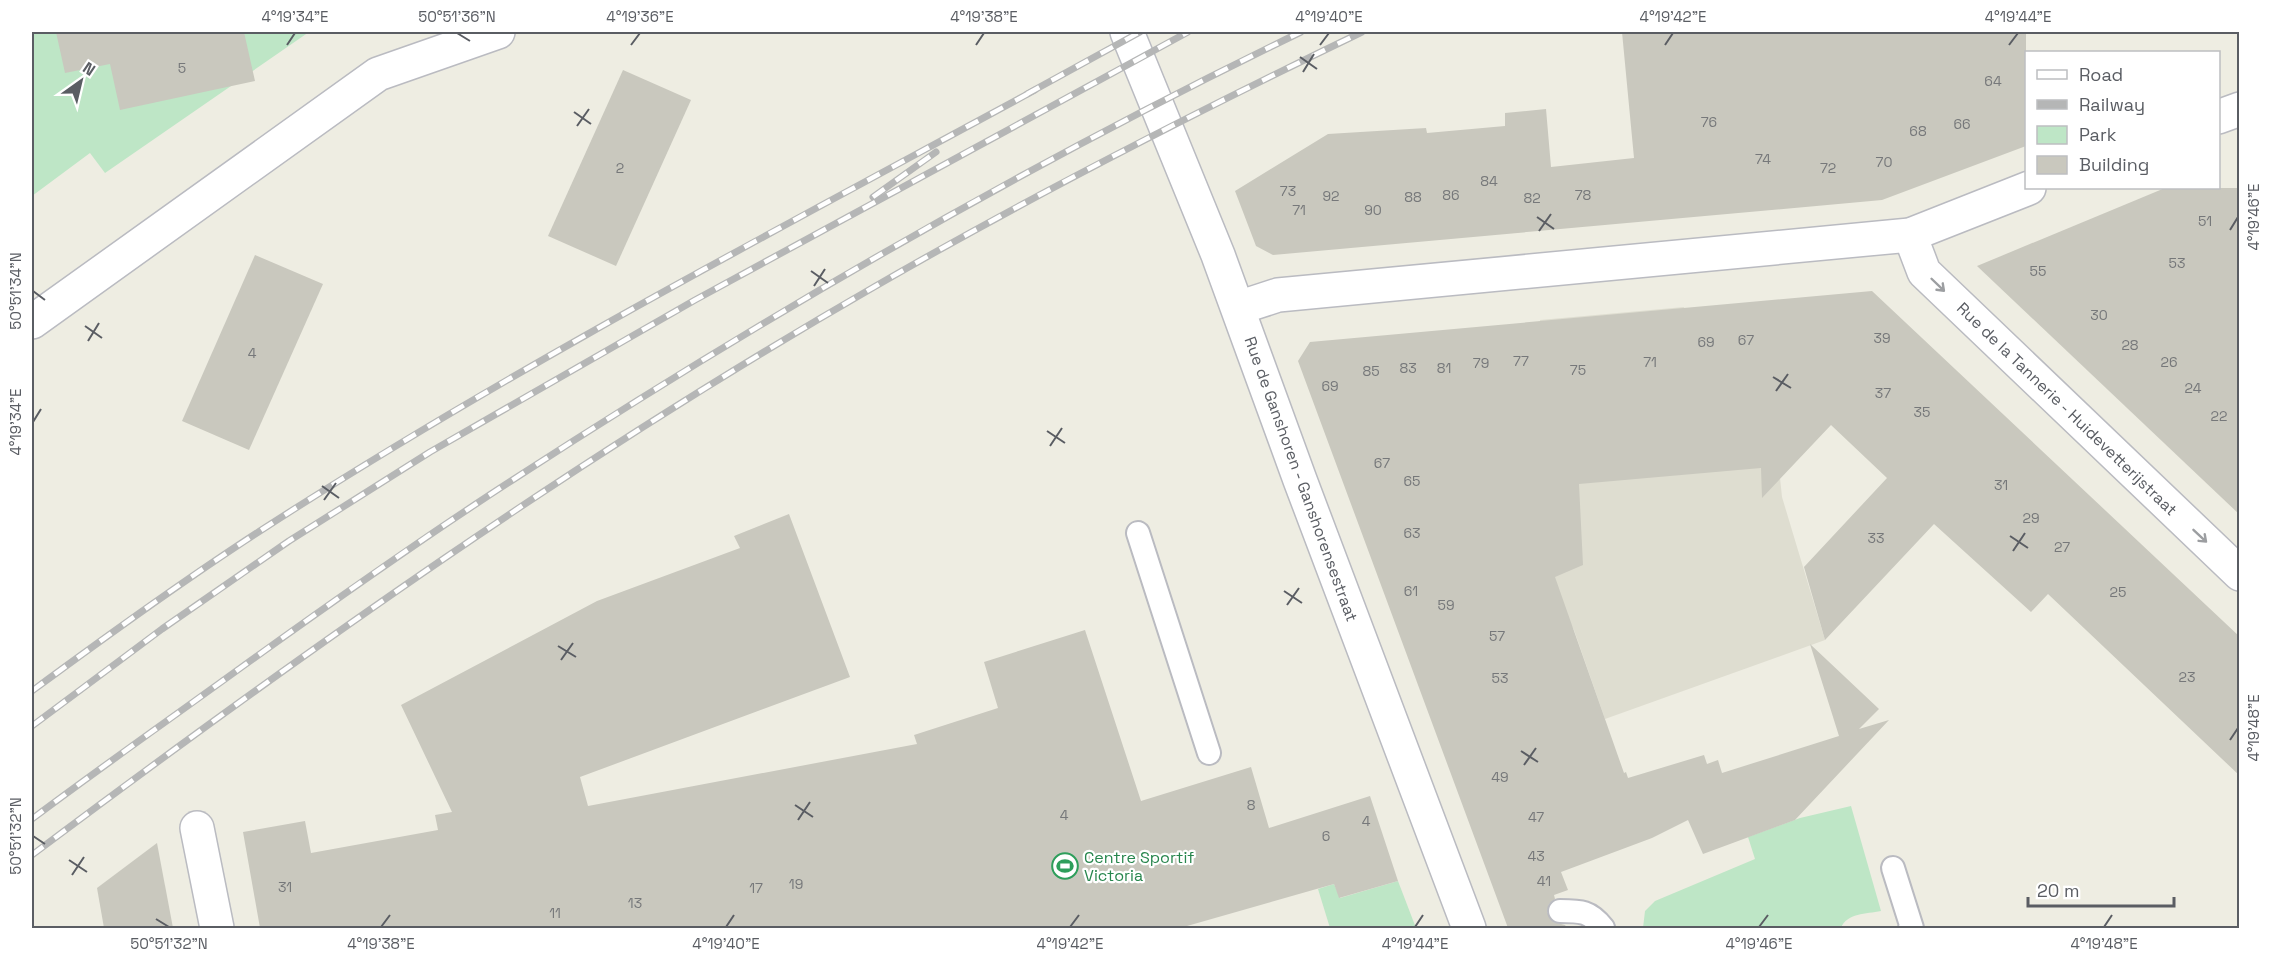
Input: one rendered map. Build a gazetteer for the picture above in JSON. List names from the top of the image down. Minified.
{"streets":{"street":["Rue de la Tannerie - Huidevetterijstraat","Rue de Ganshoren - Ganshorensestraat"]},"one_way":["Rue de la Tannerie - Huidevetterijstraat"],"places":{"sports":["Centre Sportif Victoria"]},"house_numbers":["5","64","76","66","68","74","70","2","72","84","73","86","78","92","88","82","71","90","51","53","55","30","39","67","69","28","4","77","71","26","79","83","81","75","85","69","24","37","35","22","67","65","31","29","63","33","27","61","25","59","57","23","53","49","8","4","47","4","6","43","41","19","31","17","13","11"],"legend":["Road","Railway","Park","Building"],"scale_bar":"20 m","north":"top right","coordinates":["4°19'34\"E","50°51'36\"N","4°19'36\"E","4°19'38\"E","4°19'40\"E","4°19'42\"E","4°19'44\"E","4°19'46\"E","50°51'34\"N","4°19'48\"E","50°51'32\"N"]}
